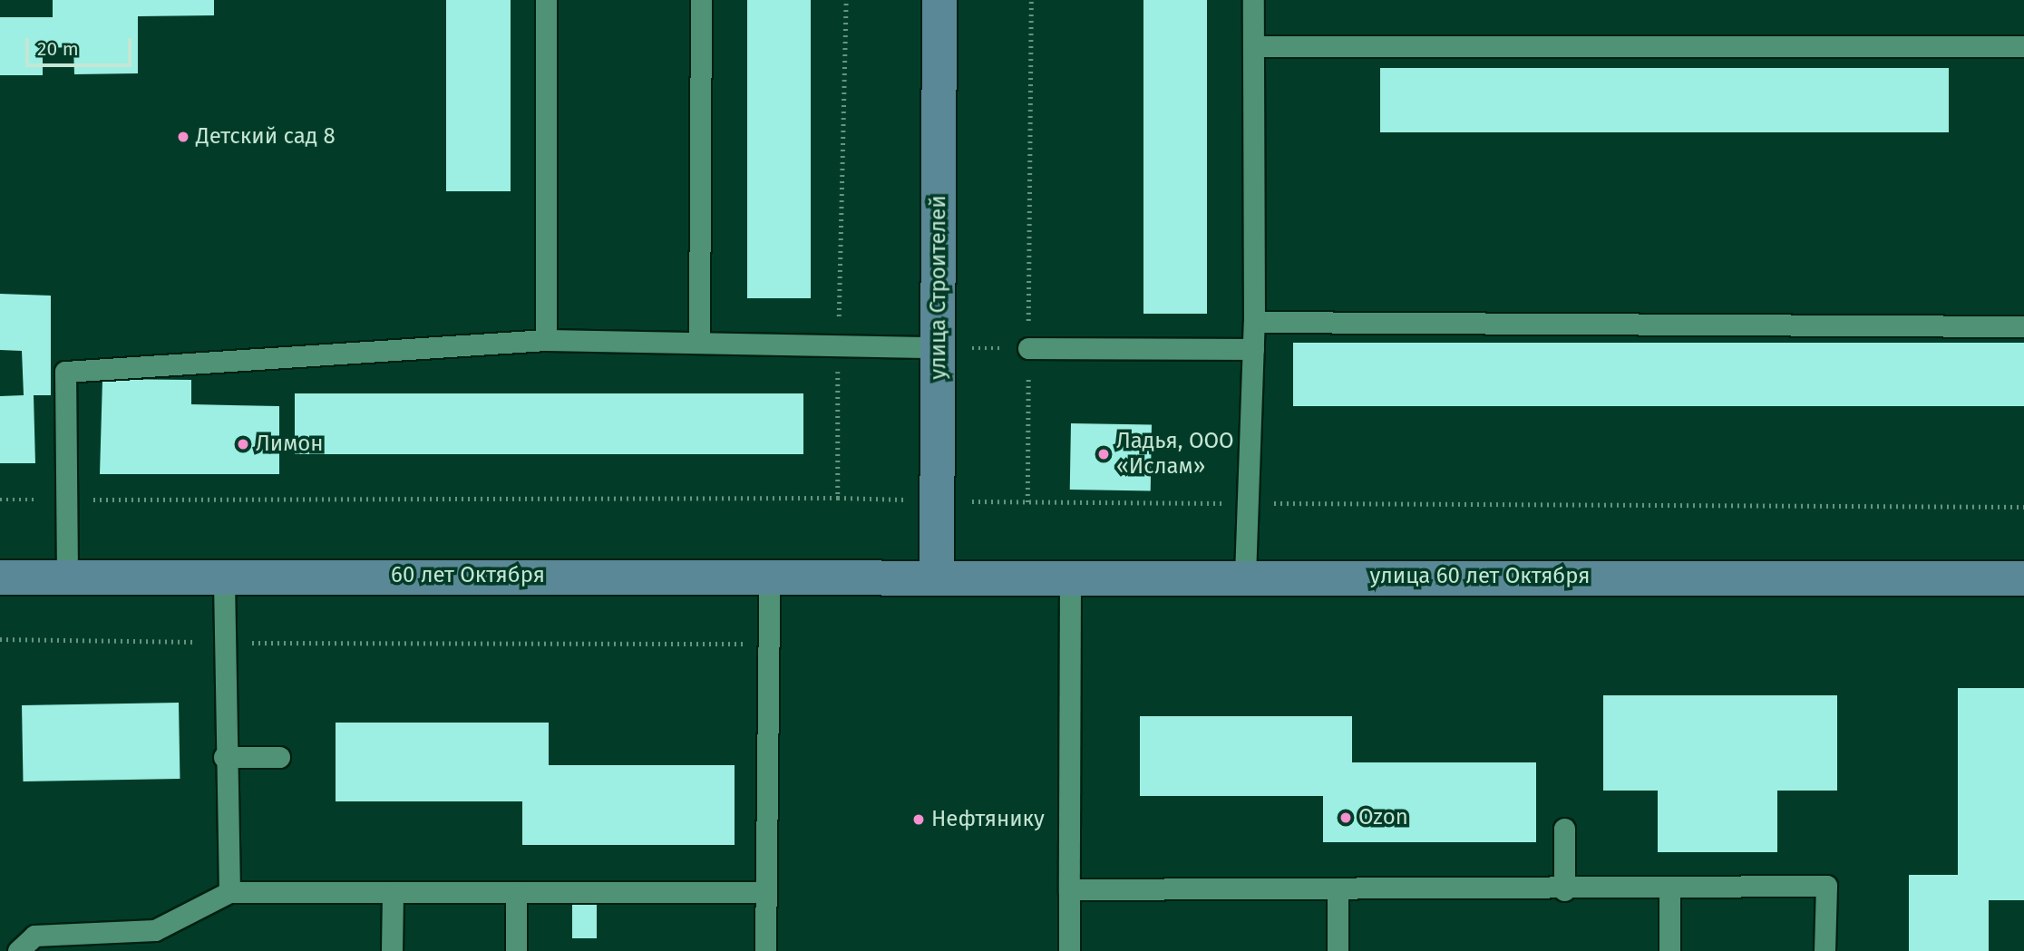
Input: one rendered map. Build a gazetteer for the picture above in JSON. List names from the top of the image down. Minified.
{"streets":{"main road":["улица Строителей","60 лет Октября","улица 60 лет Октября"]},"crossings":[["улица Строителей","60 лет Октября"],["улица Строителей","улица 60 лет Октября"],["60 лет Октября","улица 60 лет Октября"]],"places":["Детский сад 8","Лимон","Ладья, ООО «Ислам»","Ozon","Нефтянику"],"scale_bar":"20 m"}
